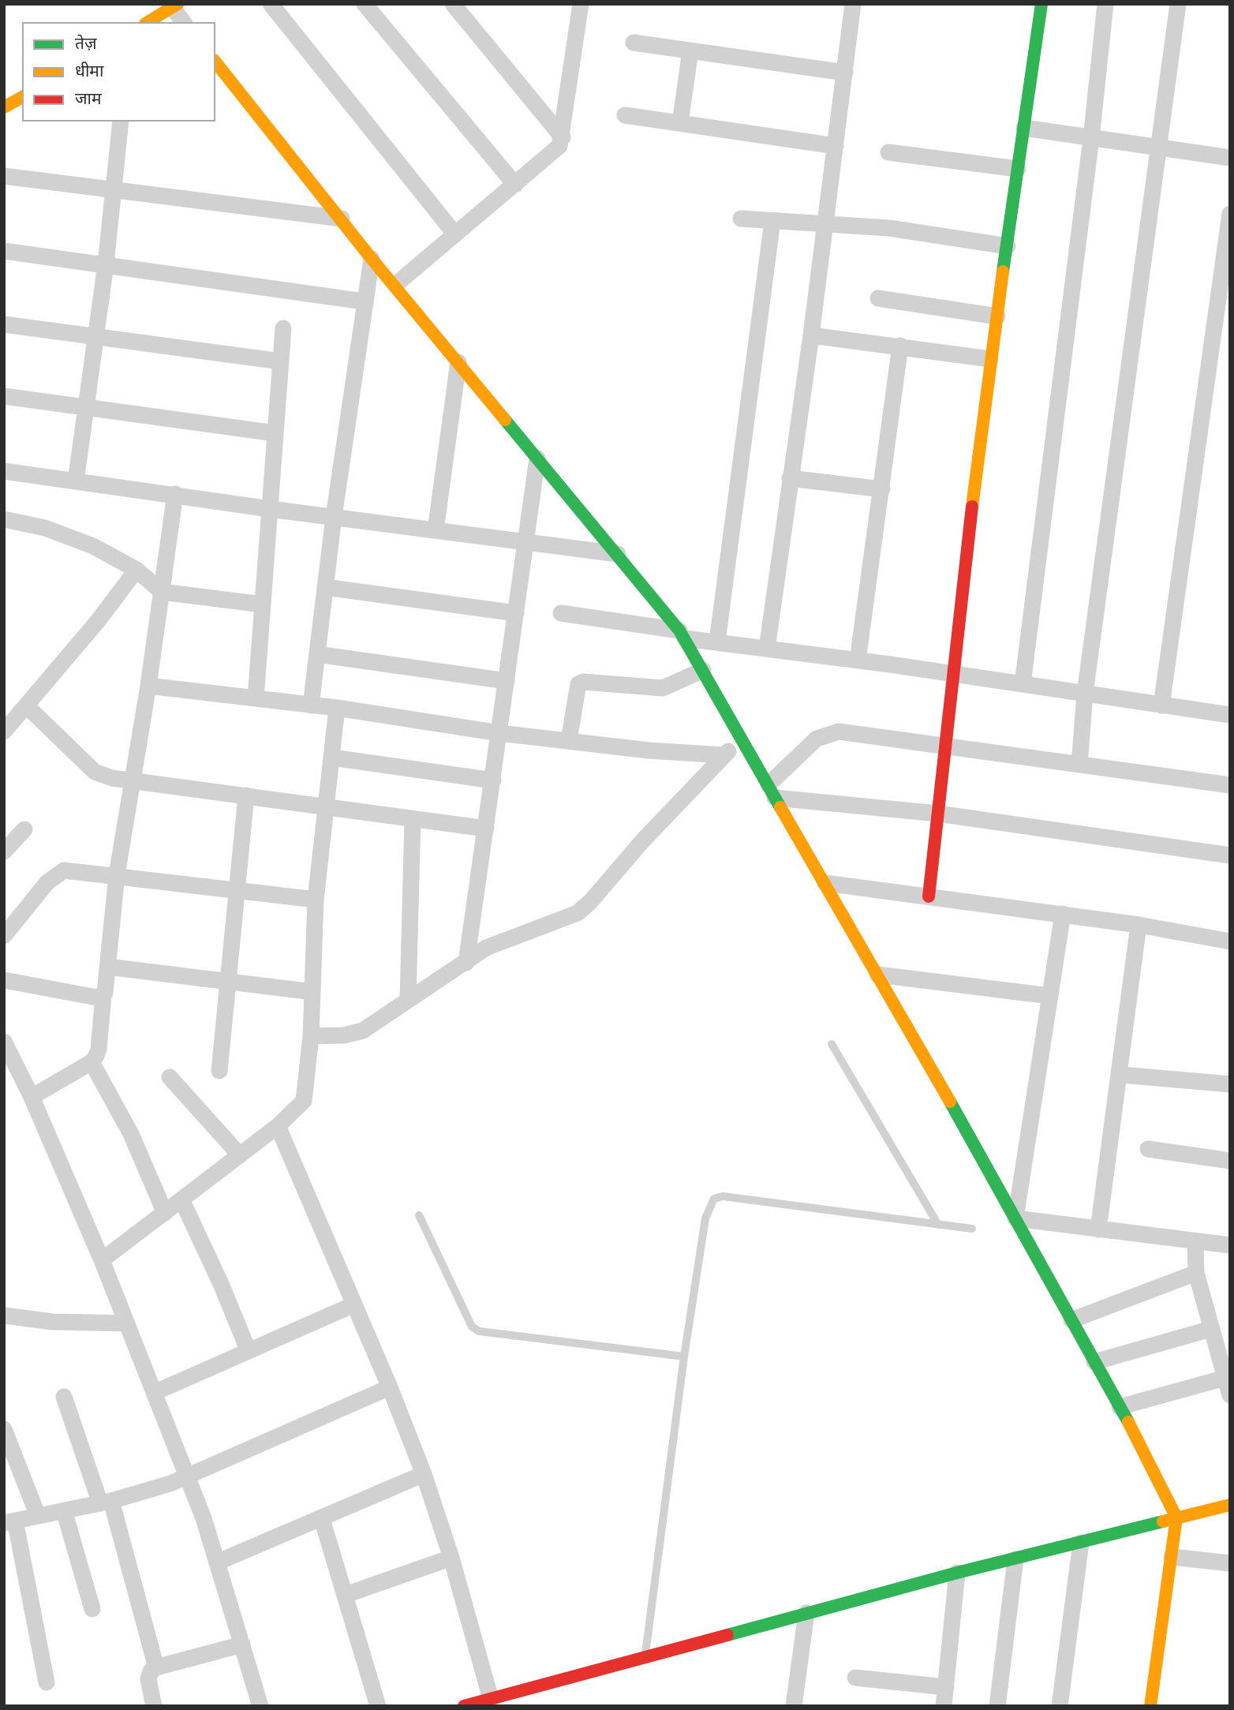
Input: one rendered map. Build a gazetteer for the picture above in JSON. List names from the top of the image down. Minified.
{"legend":["तेज़","धीमा","जाम"]}
